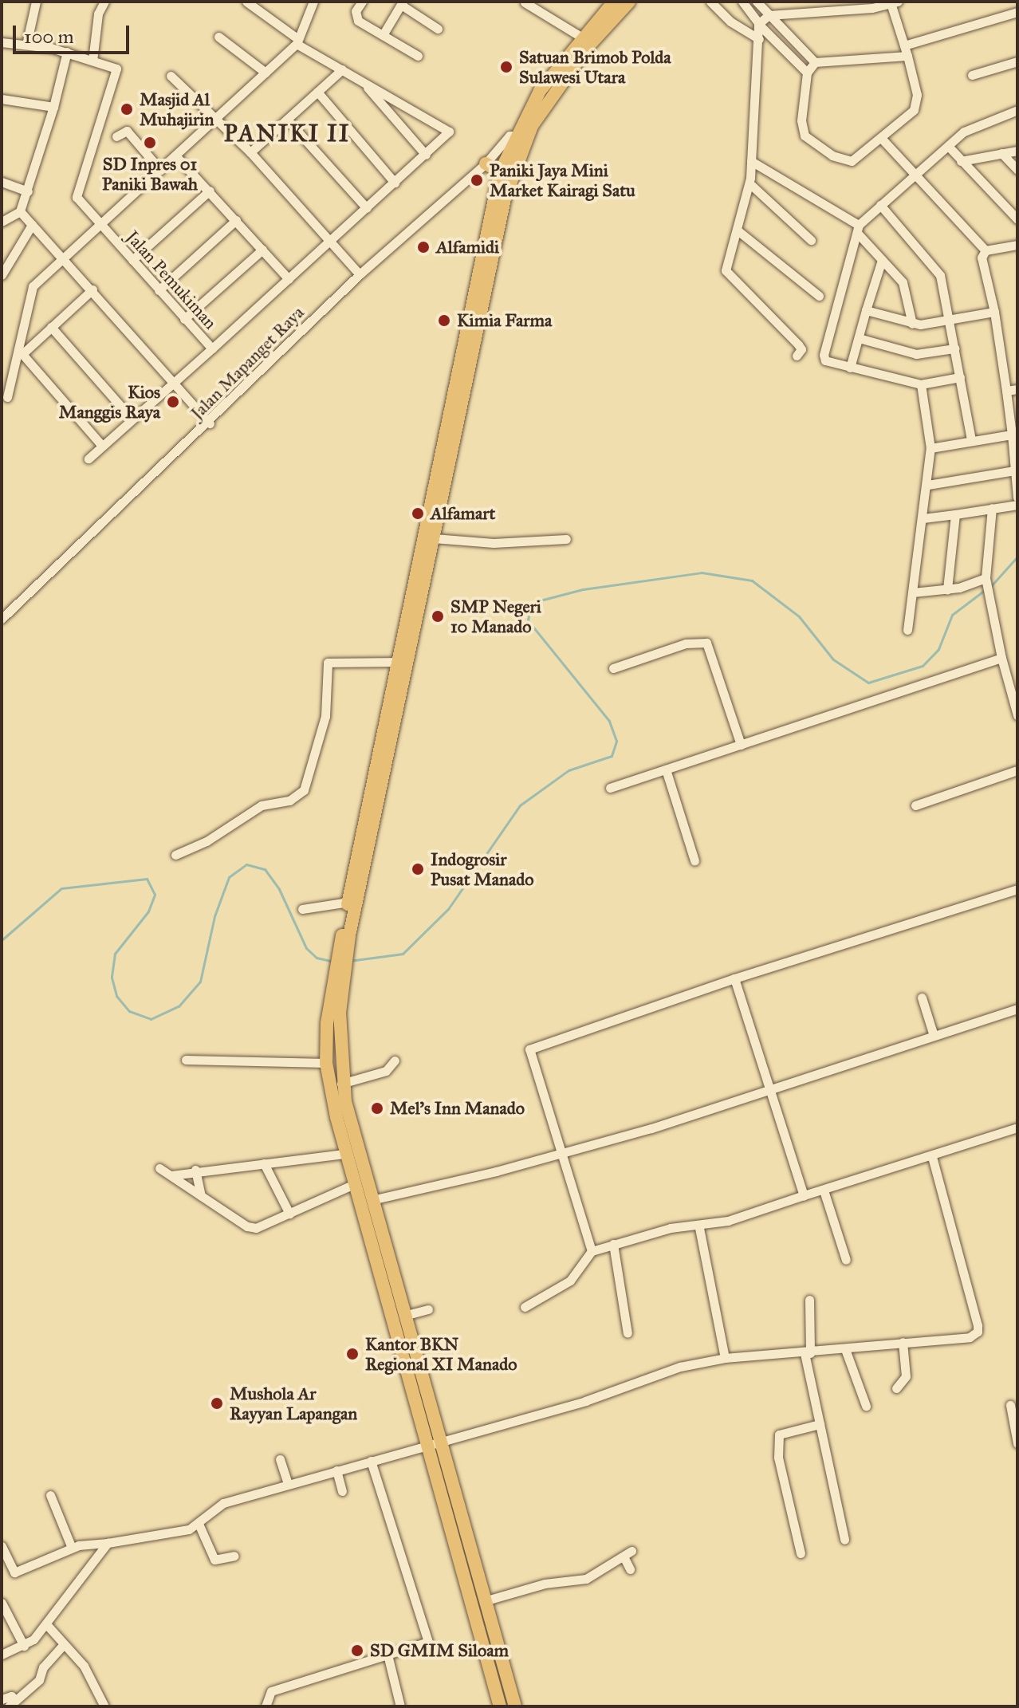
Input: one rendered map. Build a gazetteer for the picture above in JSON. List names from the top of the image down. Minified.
{"streets":{"street":["Jalan Pemukiman","Jalan Mapanget Raya"]},"districts":["PANIKI II"],"places":["Satuan Brimob Polda Sulawesi Utara","Masjid Al Muhajirin","SD Inpres 01 Paniki Bawah","Paniki Jaya Mini Market Kairagi Satu","Alfamidi","Kimia Farma","Kios Manggis Raya","Alfamart","SMP Negeri 10 Manado","Indogrosir Pusat Manado","Mel's Inn Manado","Kantor BKN Regional XI Manado","Mushola Ar Rayyan Lapangan","SD GMIM Siloam"],"scale_bar":"100 m"}
